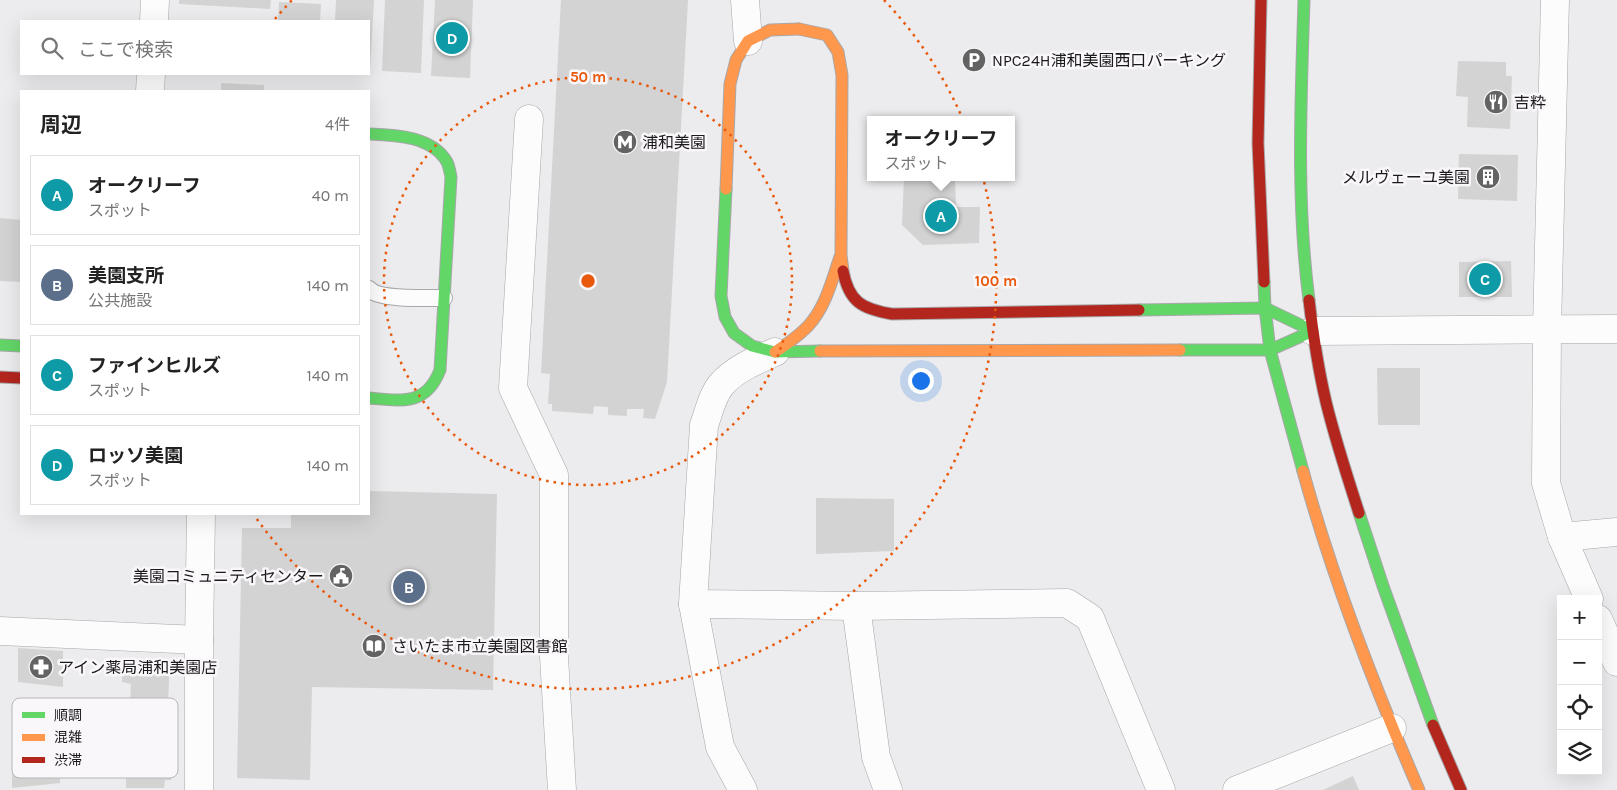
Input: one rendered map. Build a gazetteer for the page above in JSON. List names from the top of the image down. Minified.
{"places":{"parking":["NPC24H浦和美園西口パーキング"],"restaurant":["吉粋"],"metro station":["浦和美園"],"building":["メルヴェーユ美園"],"public building":["美園コミュニティセンター"],"library":["さいたま市立美園図書館"],"pharmacy":["アイン薬局浦和美園店"]},"legend":["順調","混雑","渋滞"],"page":{"pins":["D","A","C","B"],"search":"ここで検索","heading":["周辺","4件"],"popup":["オークリーフ","スポット"],"list":[{"mark":"A","name":"オークリーフ","note":"スポット","value":"40 m"},{"mark":"B","name":"美園支所","note":"公共施設","value":"140 m"},{"mark":"C","name":"ファインヒルズ","note":"スポット","value":"140 m"},{"mark":"D","name":"ロッソ美園","note":"スポット","value":"140 m"}],"map_buttons":["+","−"]},"rings":["50 m","100 m"]}
